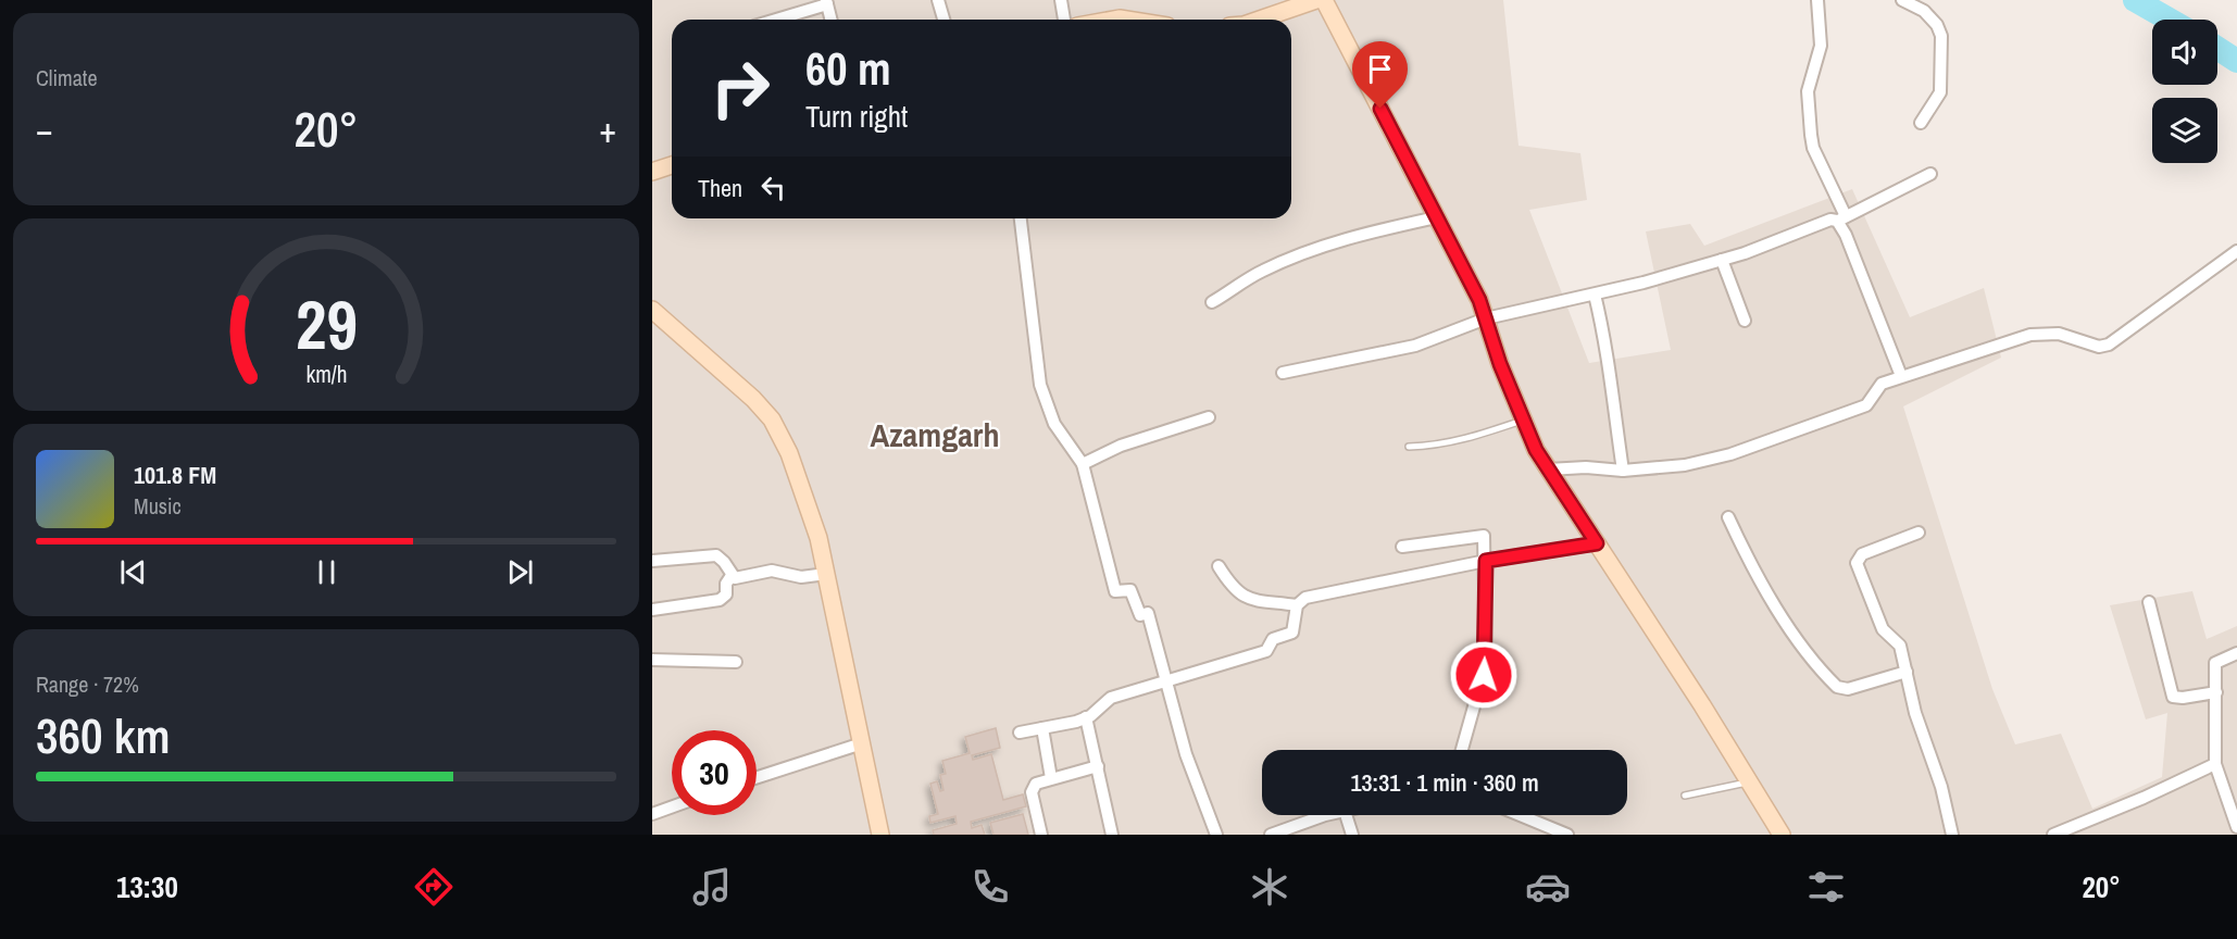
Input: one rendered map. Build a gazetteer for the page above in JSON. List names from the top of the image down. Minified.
{"districts":["Azamgarh"],"page":{"tile":["Climate",["Range · 72%","360 km"]],"turn":["60 m","Turn right"],"heat":["−","20°","+"],"then":"Then","song":["101.8 FM","Music"],"limit":"30","trip":"13:31 · 1 min · 360 m","tabs":["13:30","20°"],"gauge":["29","km/h"]}}
